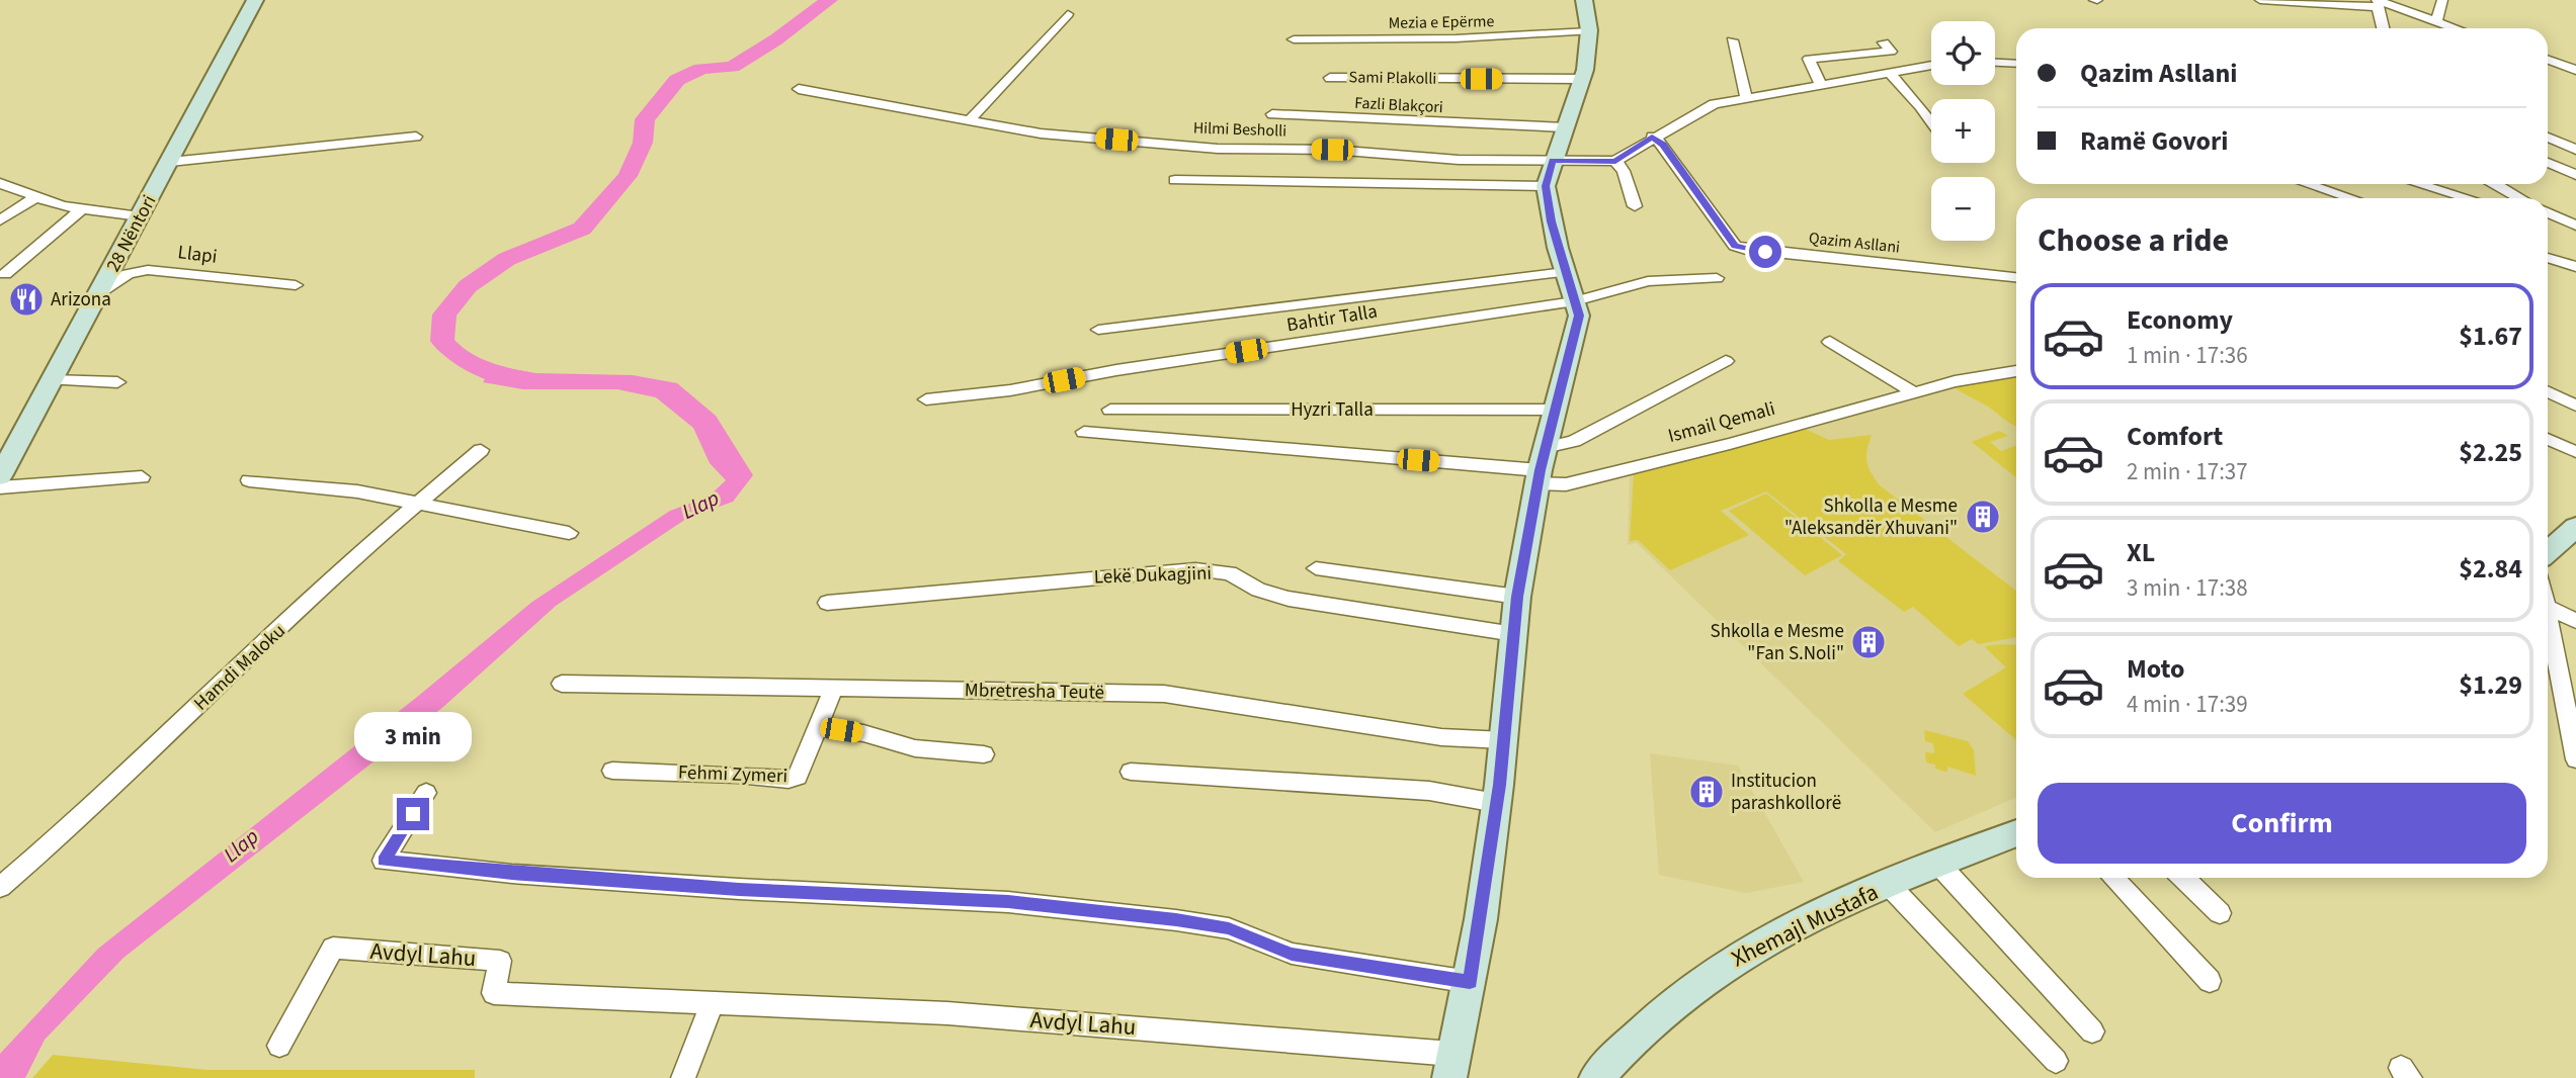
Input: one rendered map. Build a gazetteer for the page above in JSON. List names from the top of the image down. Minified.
{"streets":{"street":["Mezia e Epërme","Sami Plakolli","Fazli Blakçori","Hilmi Besholli","28 Nëntori","Qazim Asllani","Llapi","Bahtir Talla","Hyzri Talla","Ismail Qemali","Lekë Dukagjini","Hamdi Maloku","Mbretresha Teutë","Fehmi Zymeri","Xhemajl Mustafa","Avdyl Lahu"]},"crossings":[["28 Nëntori","Llapi"],["Mbretresha Teutë","Fehmi Zymeri"]],"water":["Llap"],"places":{"restaurant":["Arizona"],"building":["Shkolla e Mesme \"Aleksandër Xhuvani\"","Shkolla e Mesme \"Fan S.Noli\"","Institucion parashkollorë"]},"page":{"map_buttons":["+","−"],"banner":["Qazim Asllani","Ramë Govori"],"heading":"Choose a ride","list":[{"name":"Economy","note":"1 min · 17:36","value":"$1.67"},{"name":"Comfort","note":"2 min · 17:37","value":"$2.25"},{"name":"XL","note":"3 min · 17:38","value":"$2.84"},{"name":"Moto","note":"4 min · 17:39","value":"$1.29"}],"bubble":"3 min","buttons":"Confirm"}}
